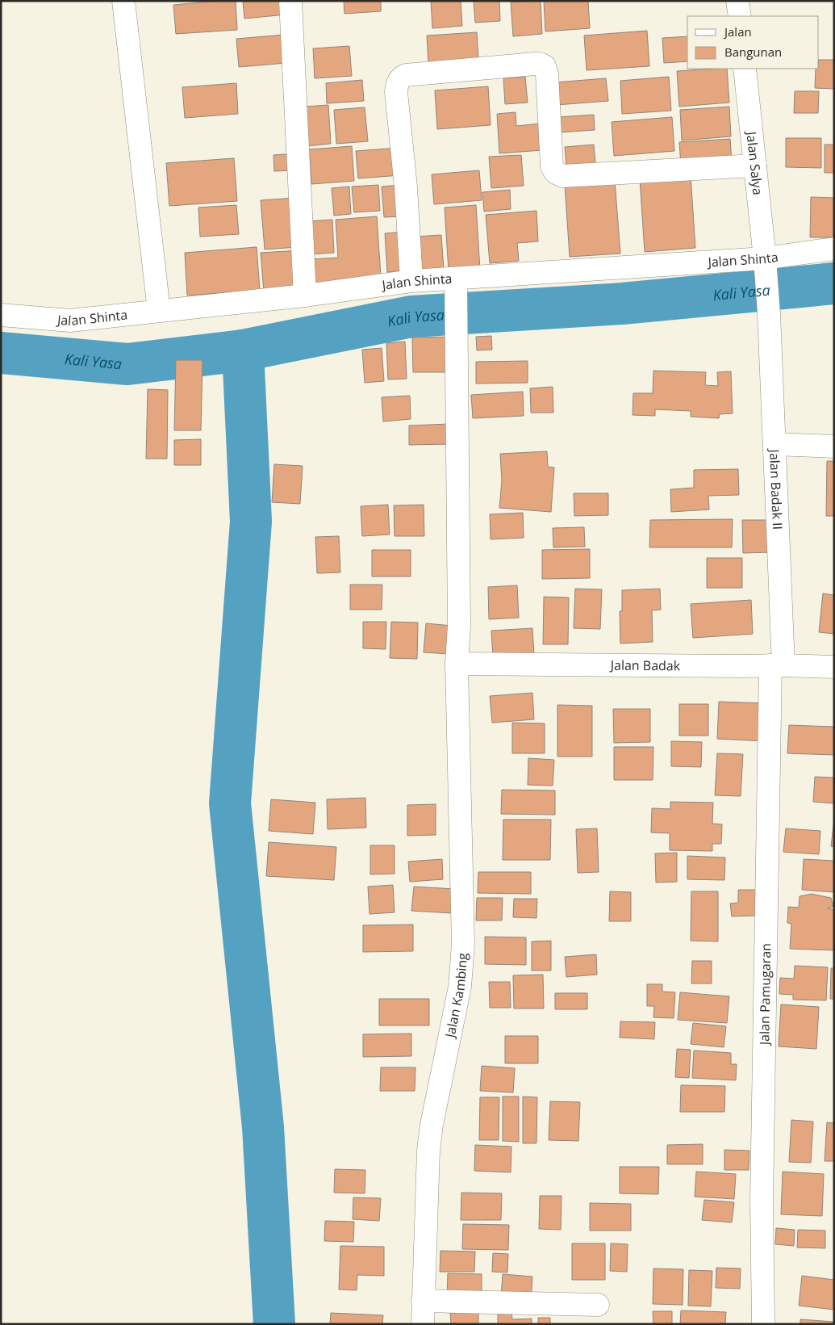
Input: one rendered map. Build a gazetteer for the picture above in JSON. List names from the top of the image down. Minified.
{"streets":{"street":["Jalan Salya","Jalan Shinta","Jalan Badak II","Jalan Badak","Jalan Kambing","Jalan Pamugaran"]},"crossings":[["Jalan Salya","Jalan Shinta"],["Jalan Salya","Jalan Badak II"],["Jalan Shinta","Jalan Kambing"],["Jalan Badak II","Jalan Badak"],["Jalan Badak II","Jalan Pamugaran"],["Jalan Badak","Jalan Kambing"],["Jalan Badak","Jalan Pamugaran"]],"water":["Kali Yasa"],"legend":["Jalan","Bangunan"]}
